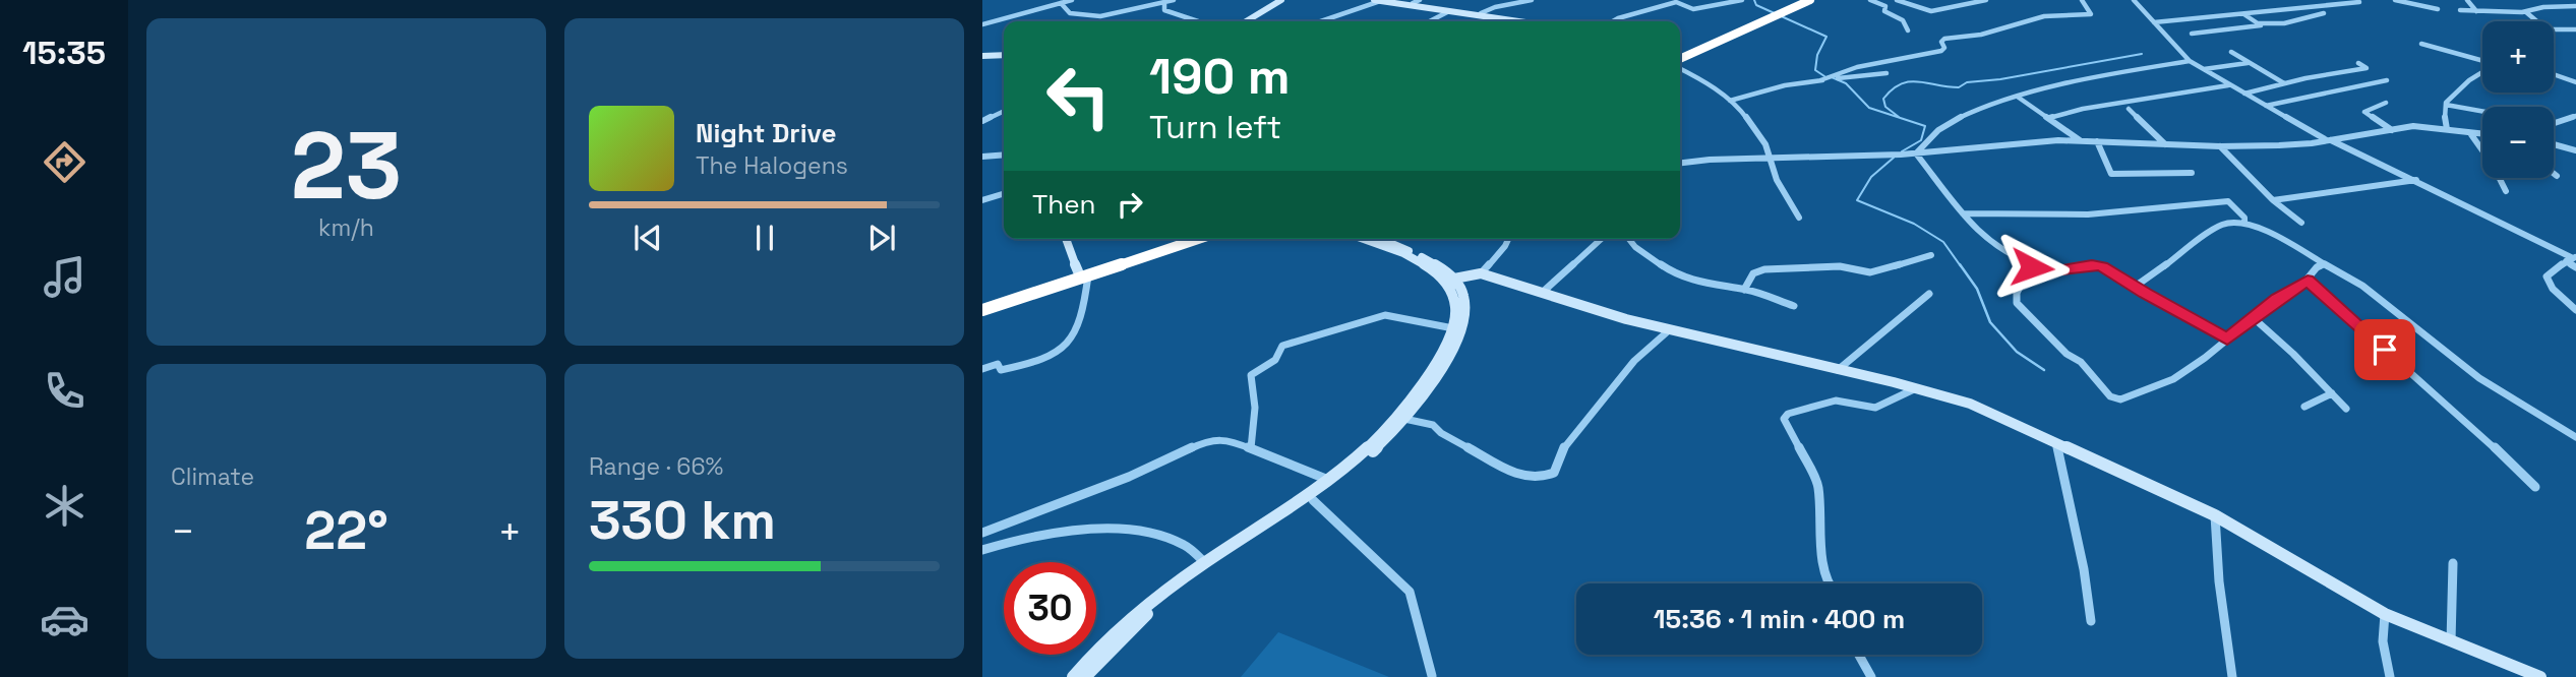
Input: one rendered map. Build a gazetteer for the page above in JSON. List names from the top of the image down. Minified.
{"page":{"tabs":"15:35","tile":[["23","km/h"],"Climate",["Range · 66%","330 km"]],"map_buttons":["+","−"],"turn":["190 m","Turn left"],"song":["Night Drive","The Halogens"],"then":"Then","heat":["−","22°","+"],"limit":"30","trip":"15:36 · 1 min · 400 m"}}
